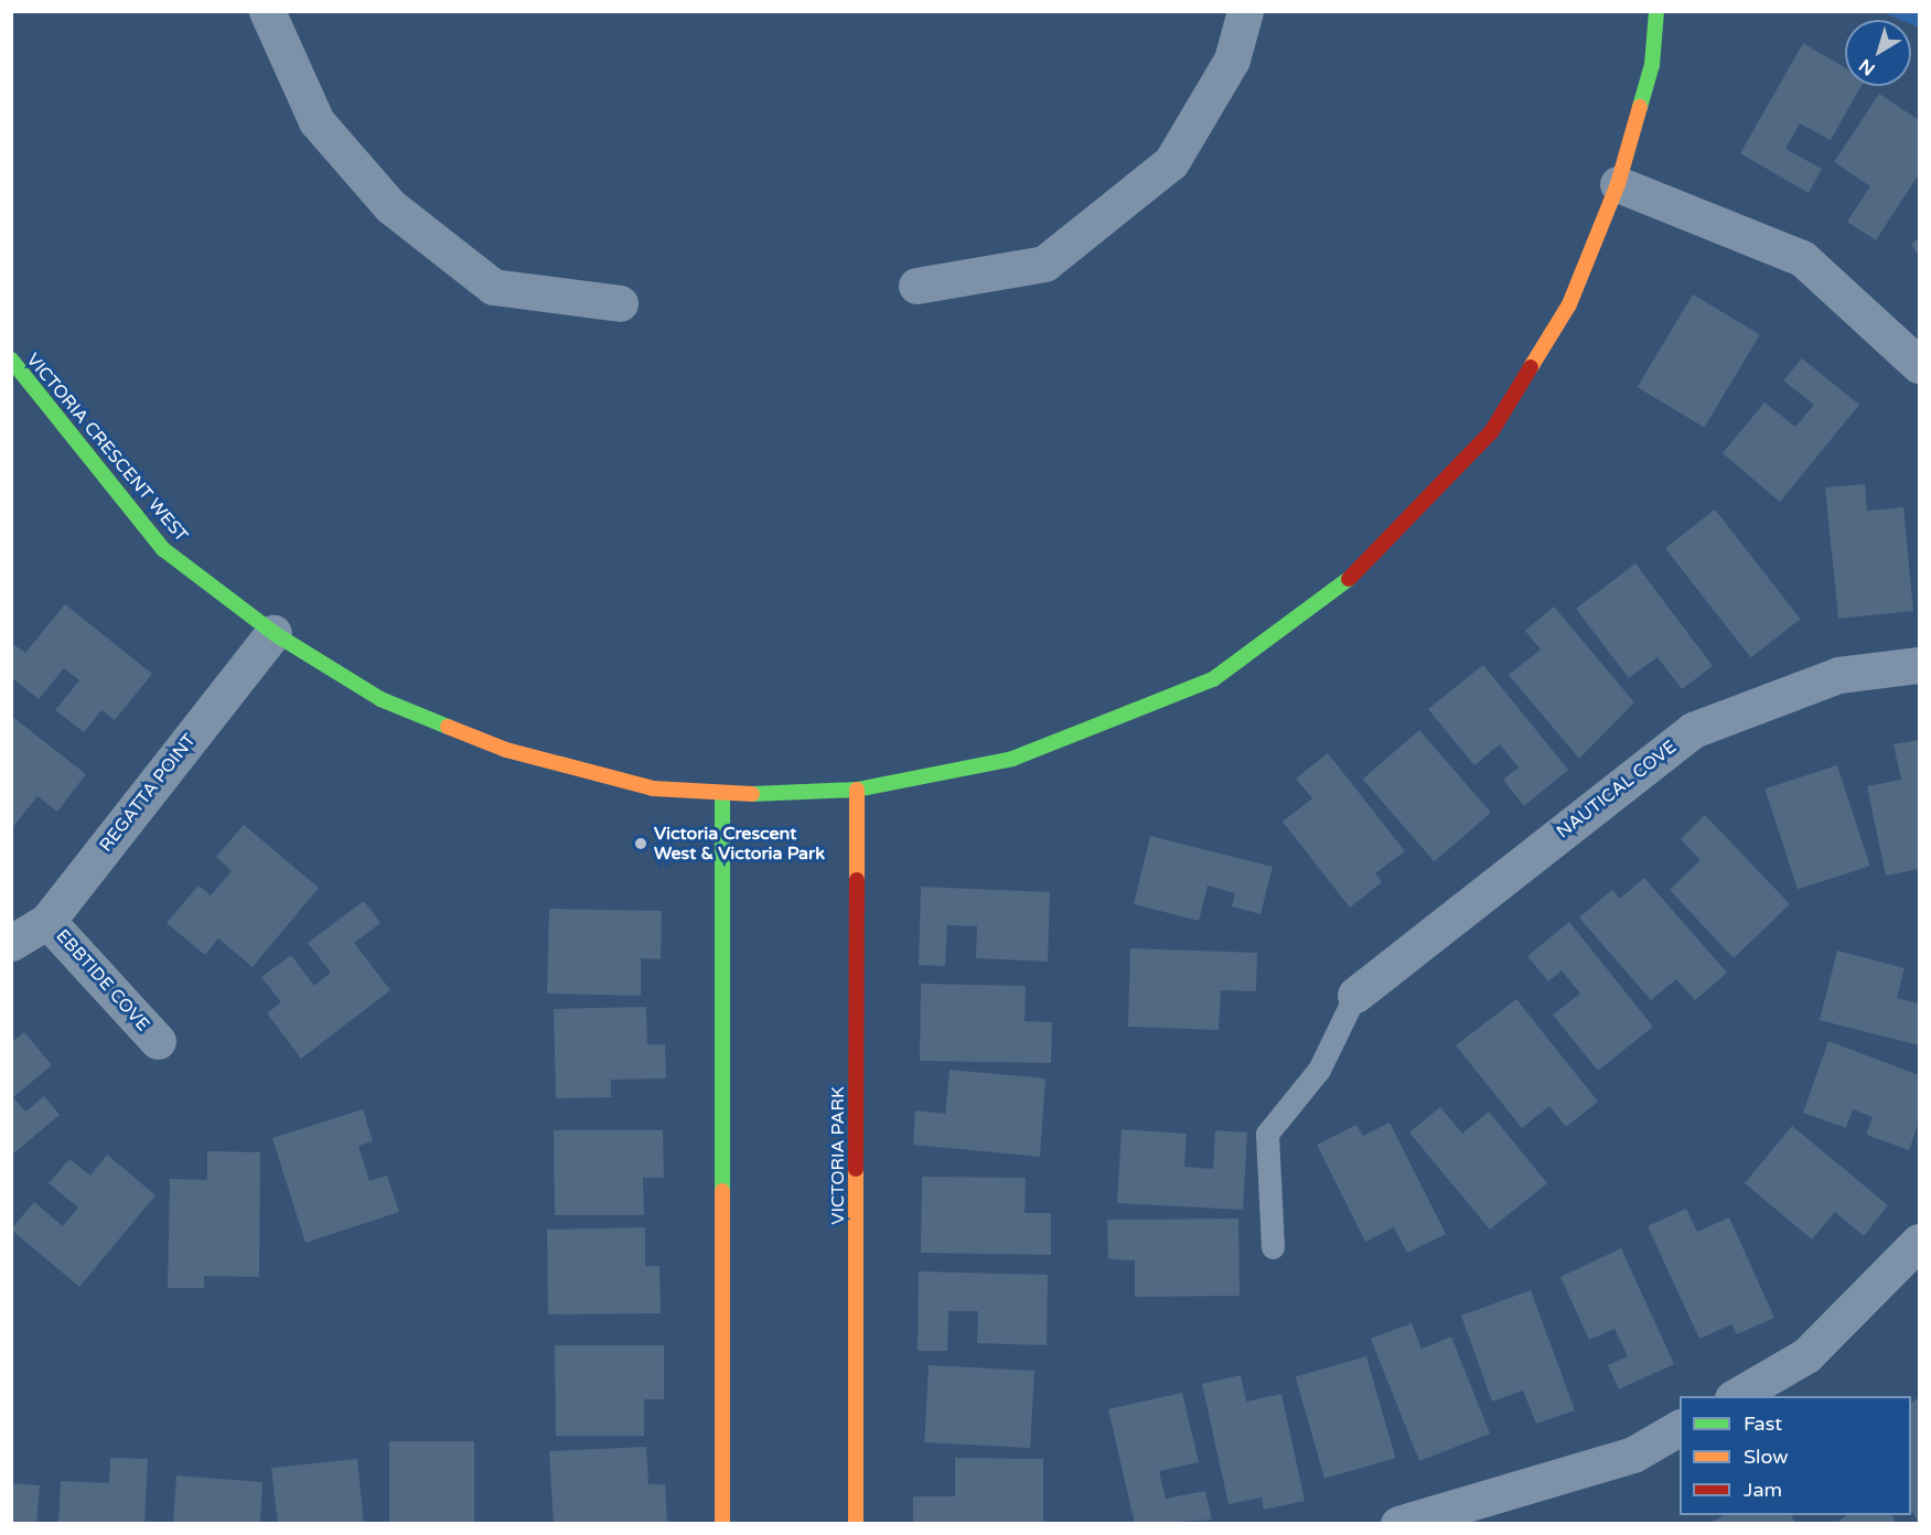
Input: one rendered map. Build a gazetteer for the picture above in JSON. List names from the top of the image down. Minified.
{"streets":{"street":["VICTORIA CRESCENT WEST","NAUTICAL COVE","REGATTA POINT","EBBTIDE COVE","VICTORIA PARK"]},"crossings":[["VICTORIA CRESCENT WEST","REGATTA POINT"],["VICTORIA CRESCENT WEST","VICTORIA PARK"],["REGATTA POINT","EBBTIDE COVE"]],"places":["Victoria Crescent West & Victoria Park"],"legend":["Fast","Slow","Jam"],"north":"bottom left"}
